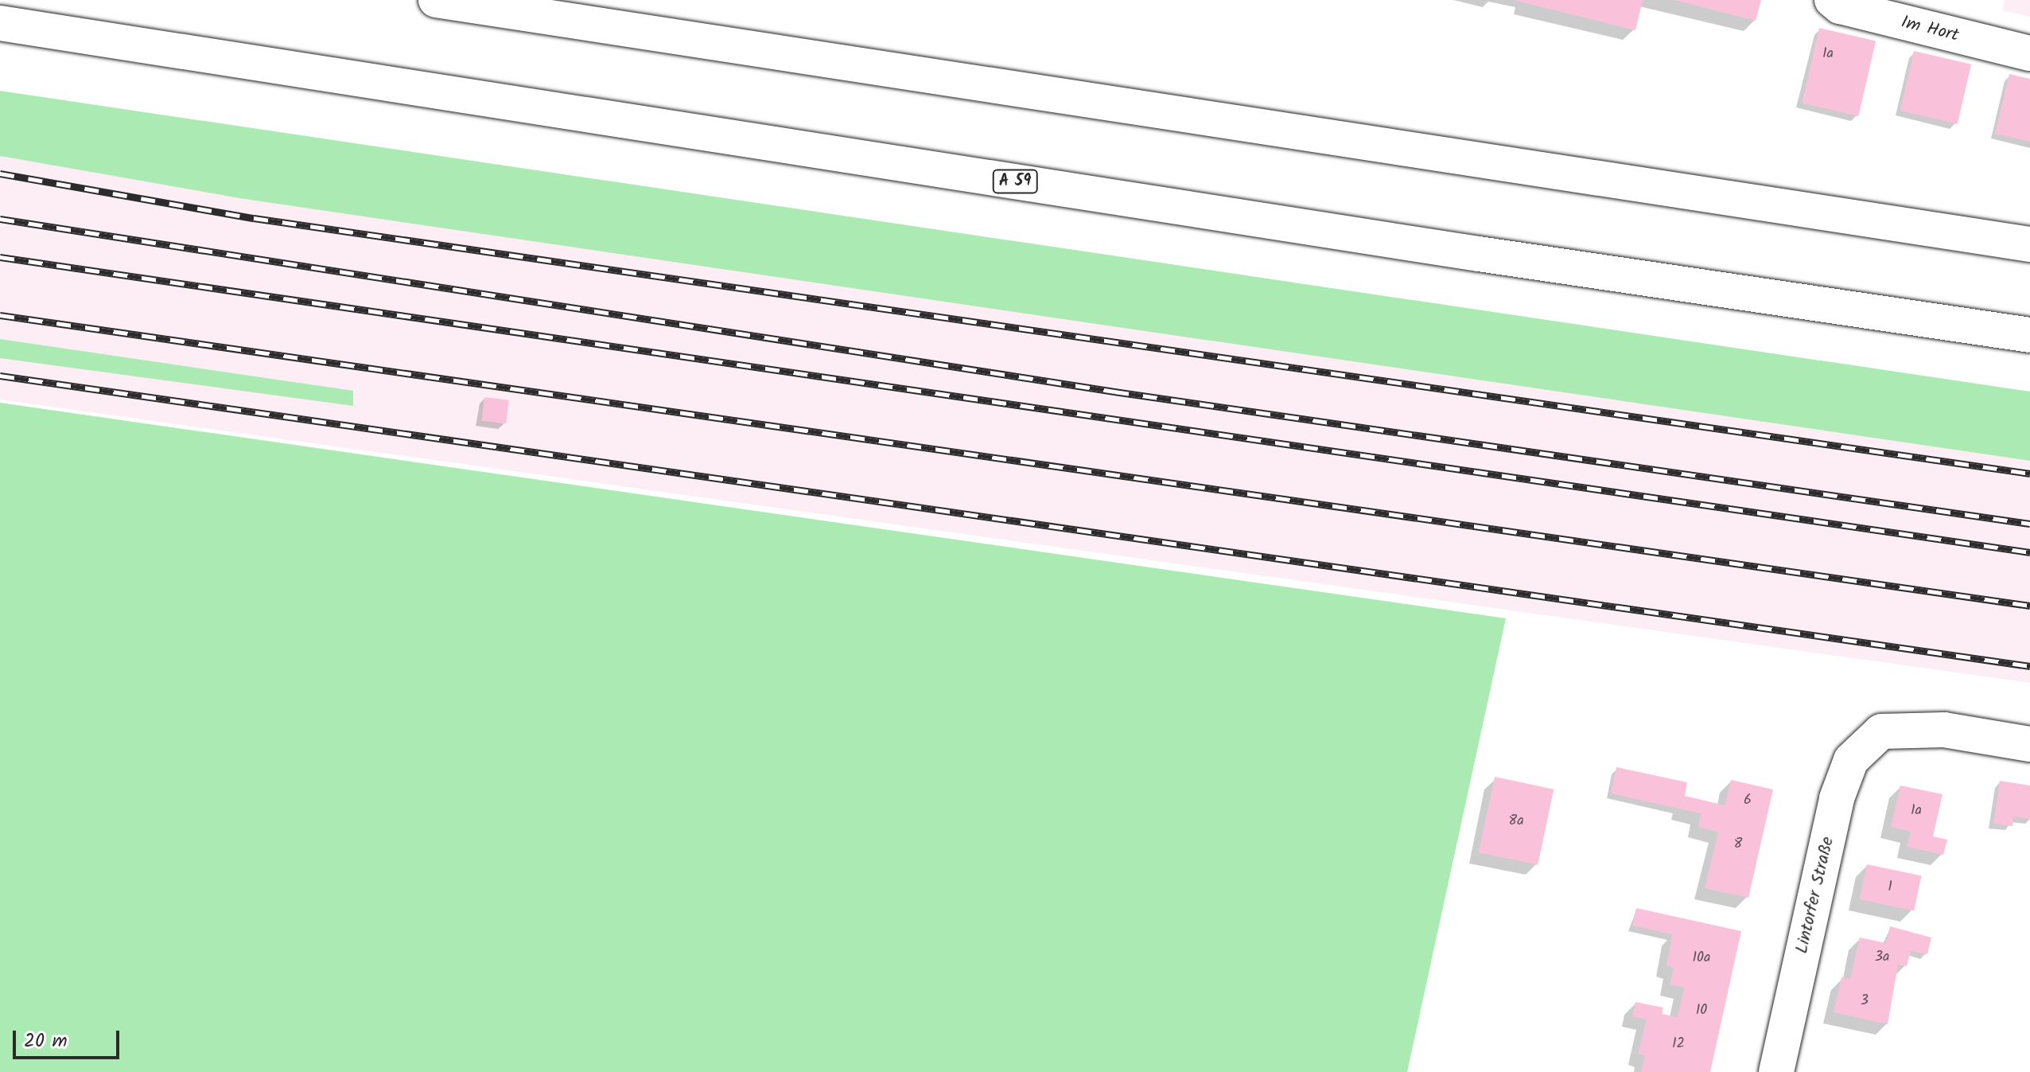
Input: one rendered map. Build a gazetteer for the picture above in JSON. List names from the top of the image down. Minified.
{"streets":{"main road":["Im Hort","A 59","Lintorfer Straße"]},"house_numbers":["1a","6","1a","8a","8","1","3a","10a","3","10","12"],"scale_bar":"20 m"}
